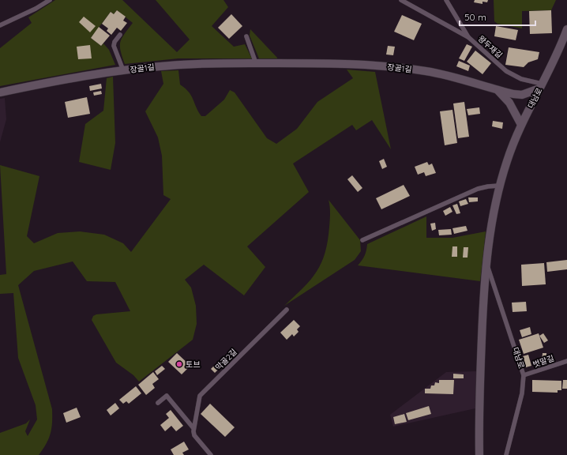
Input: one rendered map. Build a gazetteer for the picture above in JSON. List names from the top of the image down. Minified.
{"streets":{"street":["장골1길","대남로"],"lane":["왕두재길","막골2길","벗말길"]},"crossings":[["왕두재길","장골1길"],["왕두재길","대남로"],["장골1길","대남로"],["대남로","벗말길"]],"places":["토브"],"scale_bar":"50 m"}
